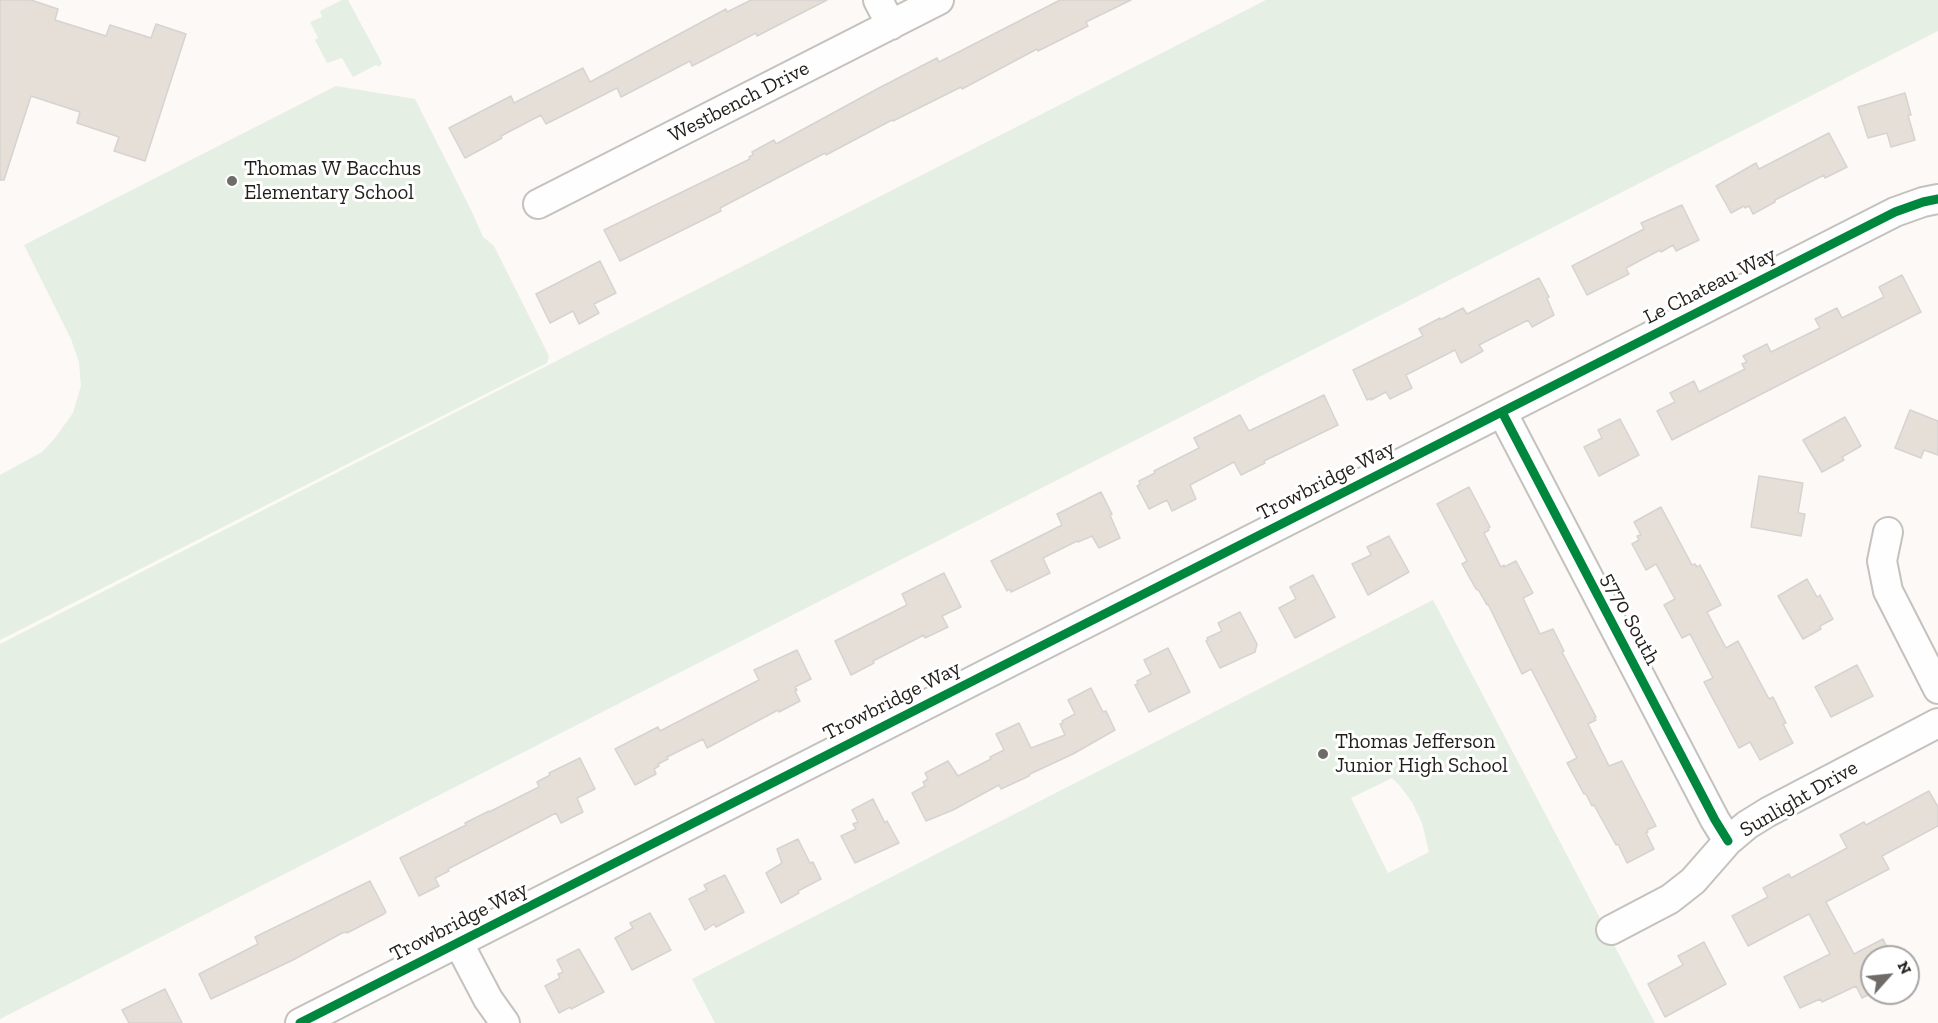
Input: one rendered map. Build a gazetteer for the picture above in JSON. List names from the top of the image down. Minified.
{"streets":{"street":["Westbench Drive","Le Chateau Way","Trowbridge Way","5770 South","Sunlight Drive"]},"crossings":[["Le Chateau Way","Trowbridge Way"],["Le Chateau Way","5770 South"],["Trowbridge Way","5770 South"],["5770 South","Sunlight Drive"]],"places":["Thomas W Bacchus Elementary School","Thomas Jefferson Junior High School"],"north":"top right"}
